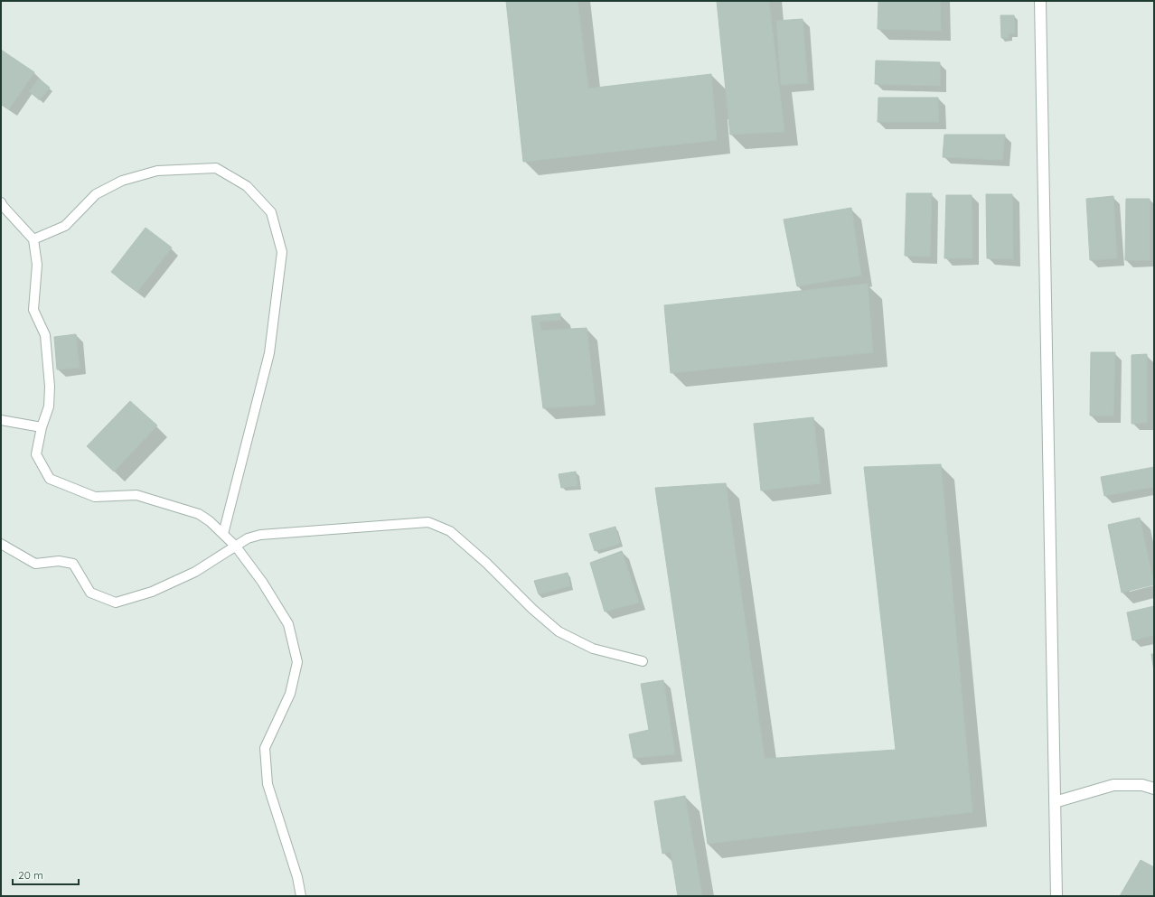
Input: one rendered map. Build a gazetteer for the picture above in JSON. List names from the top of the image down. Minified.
{"scale_bar":"20 m"}
